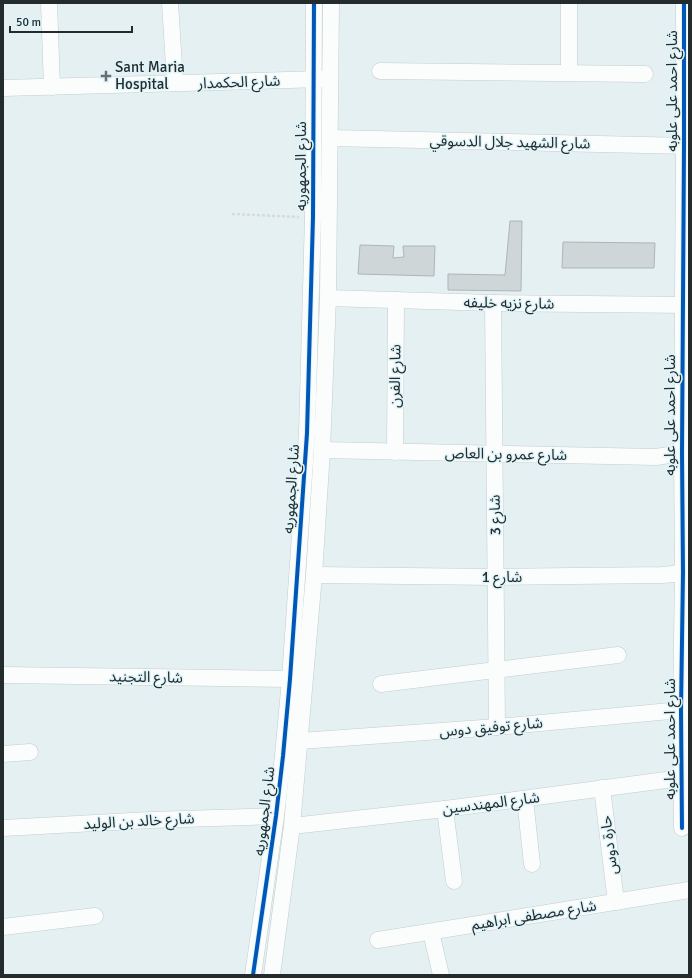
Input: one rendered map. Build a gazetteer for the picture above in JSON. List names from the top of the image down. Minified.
{"streets":{"street":["شارع الحكمدار","شارع احمد على علوبه","شارع الشهيد جلال الدسوقي","شارع الجمهوريه","شارع نزيه خليفه","شارع الفرن","شارع عمرو بن العاص","شارع 3","شارع 1","شارع التجنيد","شارع توفيق دوس","شارع المهندسين","شارع خالد بن الوليد","حارة دوس","شارع مصطفى ابراهيم"]},"crossings":[["شارع الحكمدار","شارع الجمهوريه"],["شارع احمد على علوبه","شارع الشهيد جلال الدسوقي"],["شارع احمد على علوبه","شارع نزيه خليفه"],["شارع احمد على علوبه","شارع عمرو بن العاص"],["شارع احمد على علوبه","شارع 1"],["شارع احمد على علوبه","شارع توفيق دوس"],["شارع احمد على علوبه","شارع المهندسين"],["شارع الشهيد جلال الدسوقي","شارع الجمهوريه"],["شارع الجمهوريه","شارع نزيه خليفه"],["شارع الجمهوريه","شارع عمرو بن العاص"],["شارع الجمهوريه","شارع 1"],["شارع الجمهوريه","شارع التجنيد"],["شارع الجمهوريه","شارع توفيق دوس"],["شارع الجمهوريه","شارع المهندسين"],["شارع الجمهوريه","شارع خالد بن الوليد"],["شارع نزيه خليفه","شارع الفرن"],["شارع نزيه خليفه","شارع 3"],["شارع الفرن","شارع عمرو بن العاص"],["شارع عمرو بن العاص","شارع 3"],["شارع 3","شارع 1"],["شارع 3","شارع توفيق دوس"],["شارع المهندسين","حارة دوس"],["حارة دوس","شارع مصطفى ابراهيم"]],"places":{"health":["Sant Maria Hospital"]},"scale_bar":"50 m"}
